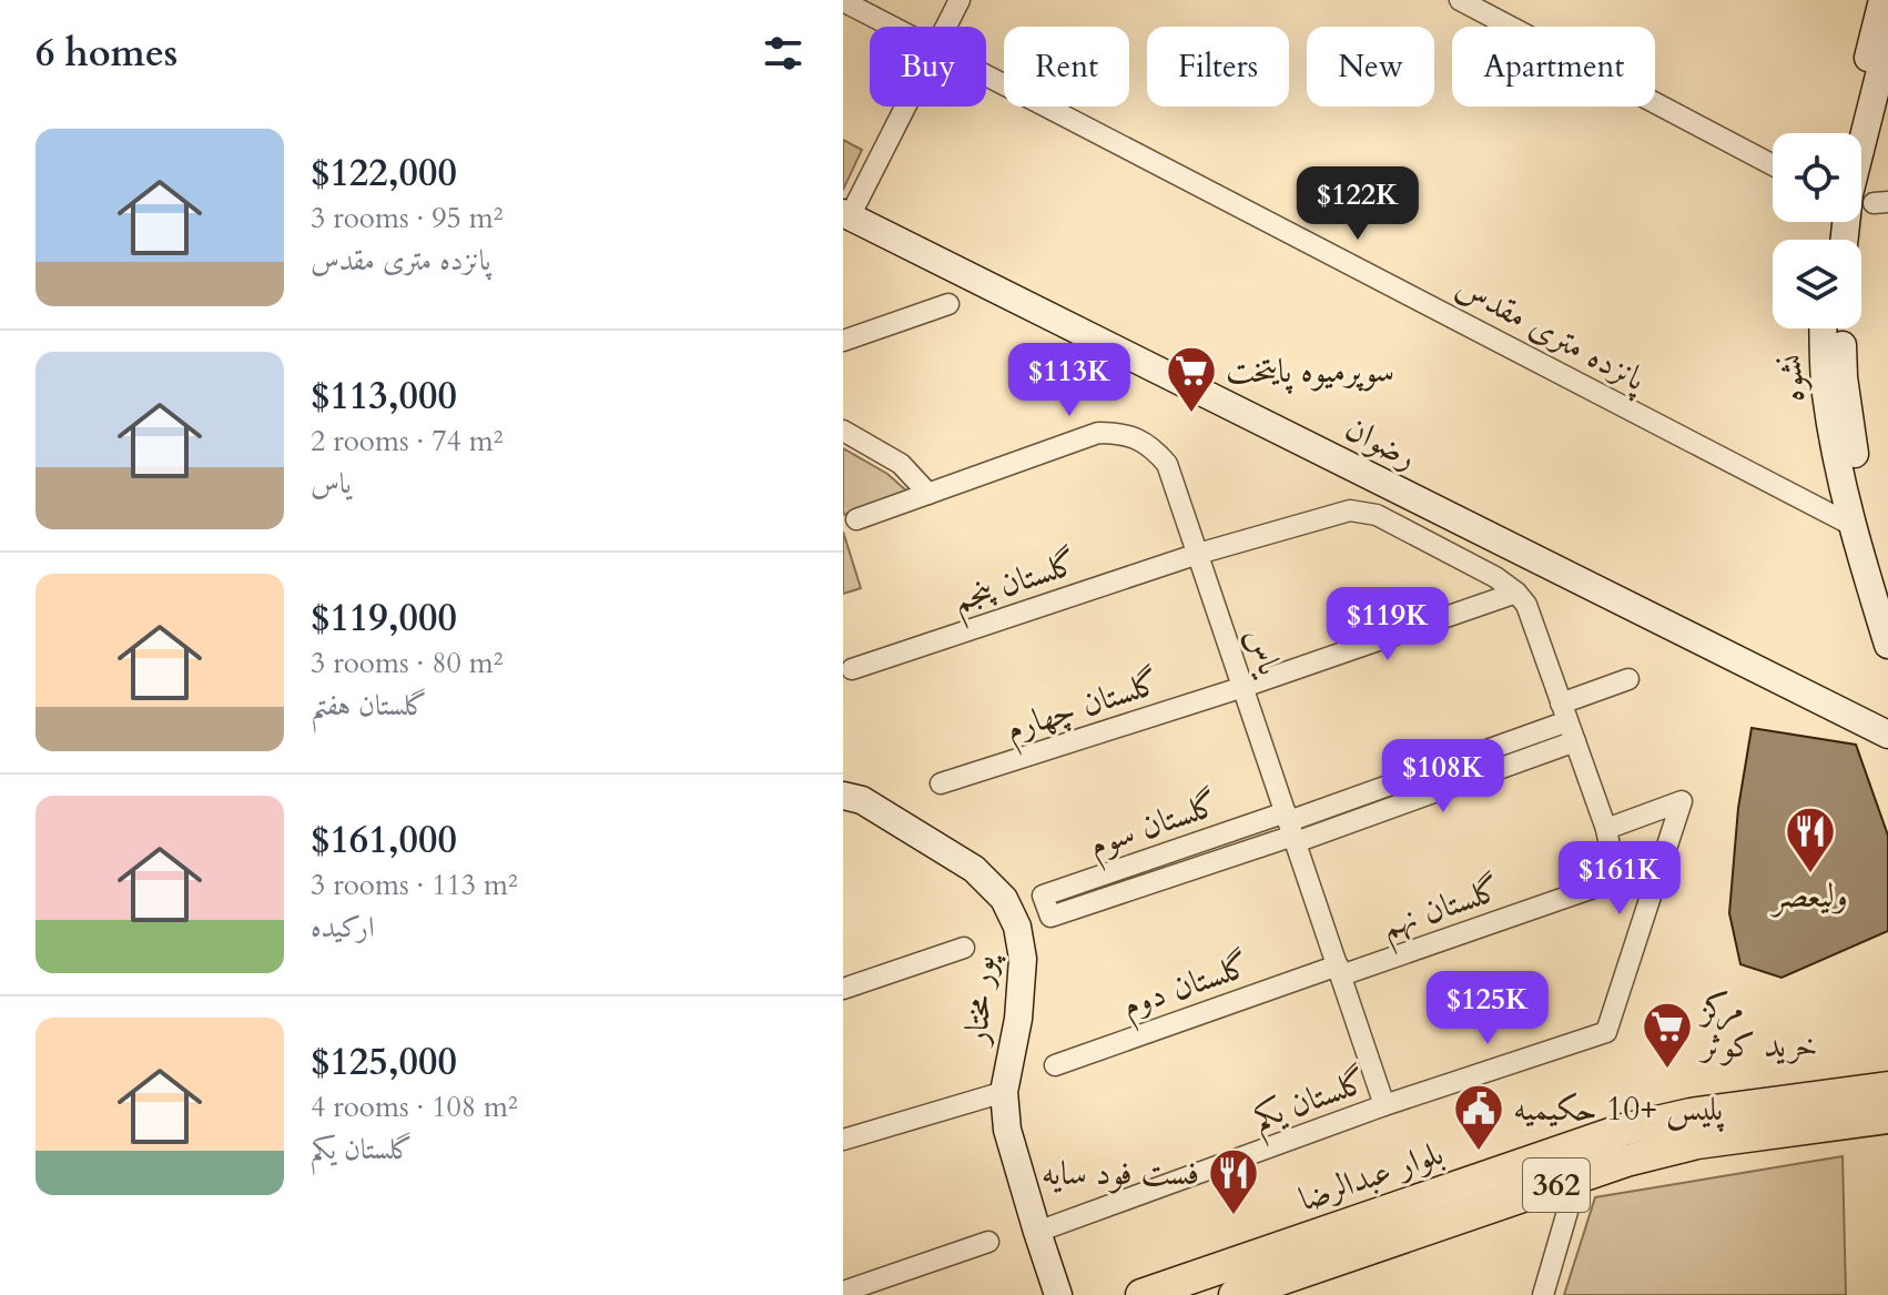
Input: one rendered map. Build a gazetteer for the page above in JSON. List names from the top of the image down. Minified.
{"streets":{"main road":["نشوه","رضوان","پور مختار","بلوار عبدالرضا","362"],"street":["پانزده متری مقدس","گلستان پنجم","یاس","گلستان چهارم","گلستان سوم","گلستان نهم","گلستان دوم","گلستان یکم"]},"crossings":[["پانزده متری مقدس","نشوه"],["گلستان پنجم","یاس"],["گلستان پنجم","گلستان چهارم"],["یاس","گلستان چهارم"],["یاس","گلستان سوم"],["یاس","گلستان نهم"],["یاس","گلستان دوم"],["یاس","گلستان یکم"],["گلستان نهم","گلستان دوم"],["گلستان نهم","گلستان یکم"],["پور مختار","گلستان یکم"]],"places":{"supermarket":["سوپرمیوه پایتخت","مرکز خرید کوثر"],"restaurant":["ولیعصر","فست فود سایه"],"public building":["پلیس +10 حکیمیه"]},"page":{"heading":"6 homes","chip":["Buy","Rent","Filters","New","Apartment"],"list":[{"name":"$122,000","note":"3 rooms · 95 m² · پانزده متری مقدس"},{"name":"$113,000","note":"2 rooms · 74 m² · یاس"},{"name":"$119,000","note":"3 rooms · 80 m² · گلستان هفتم"},{"name":"$161,000","note":"3 rooms · 113 m² · ارکیده"},{"name":"$125,000","note":"4 rooms · 108 m² · گلستان یکم"}],"price":["$122K","$113K","$119K","$108K","$161K","$125K"]}}
